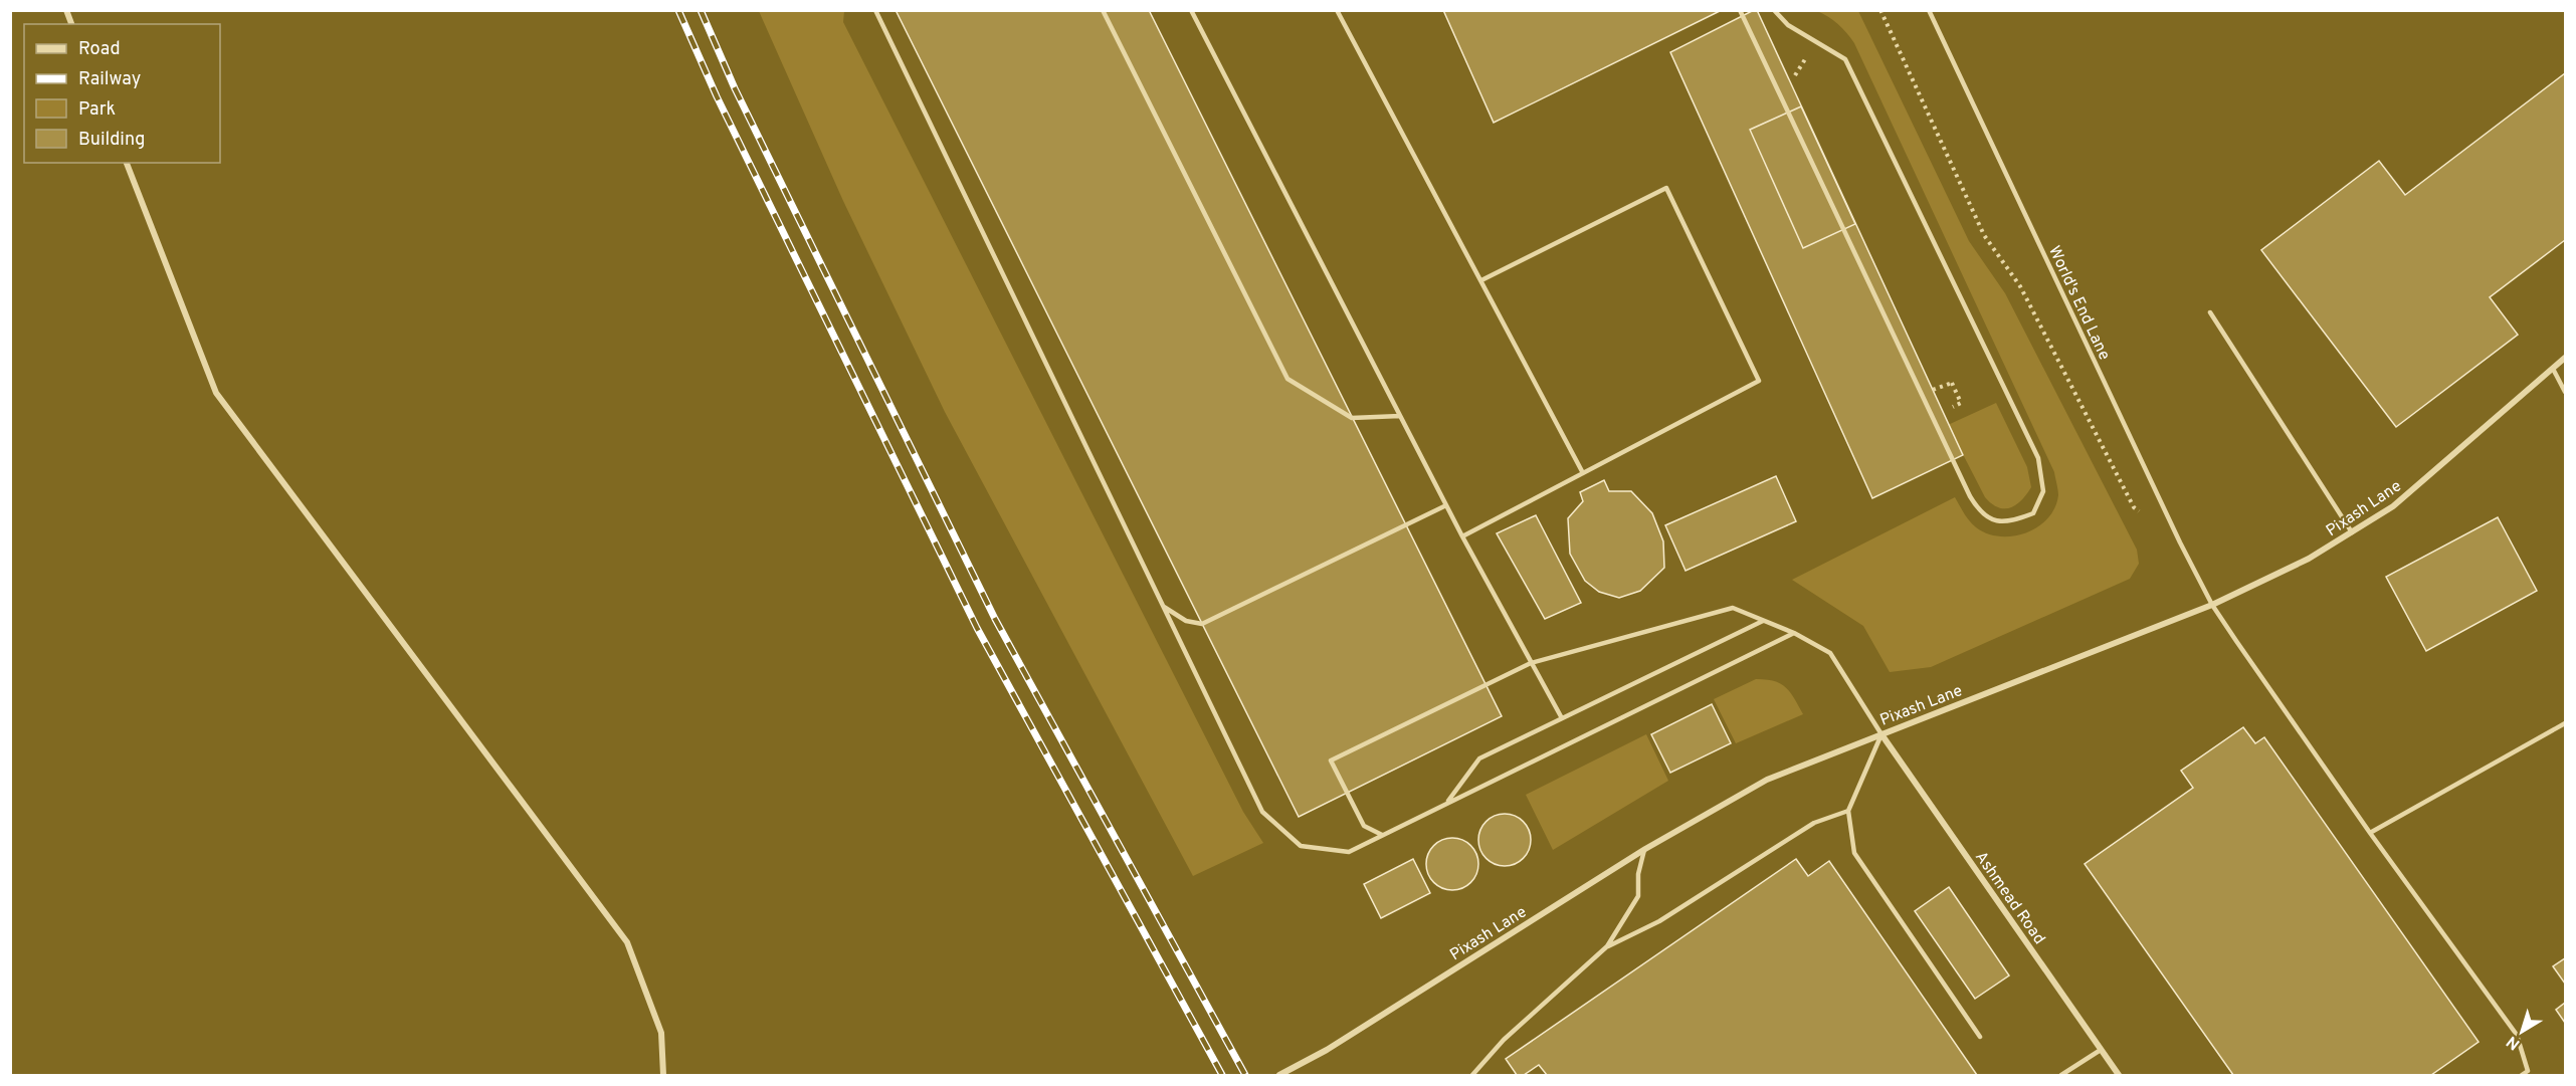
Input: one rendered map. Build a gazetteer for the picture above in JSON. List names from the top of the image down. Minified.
{"streets":{"street":["Pixash Lane","Ashmead Road"],"lane":["World's End Lane"]},"crossings":[["World's End Lane","Pixash Lane"],["Pixash Lane","Ashmead Road"]],"legend":["Road","Railway","Park","Building"],"north":"bottom left"}
